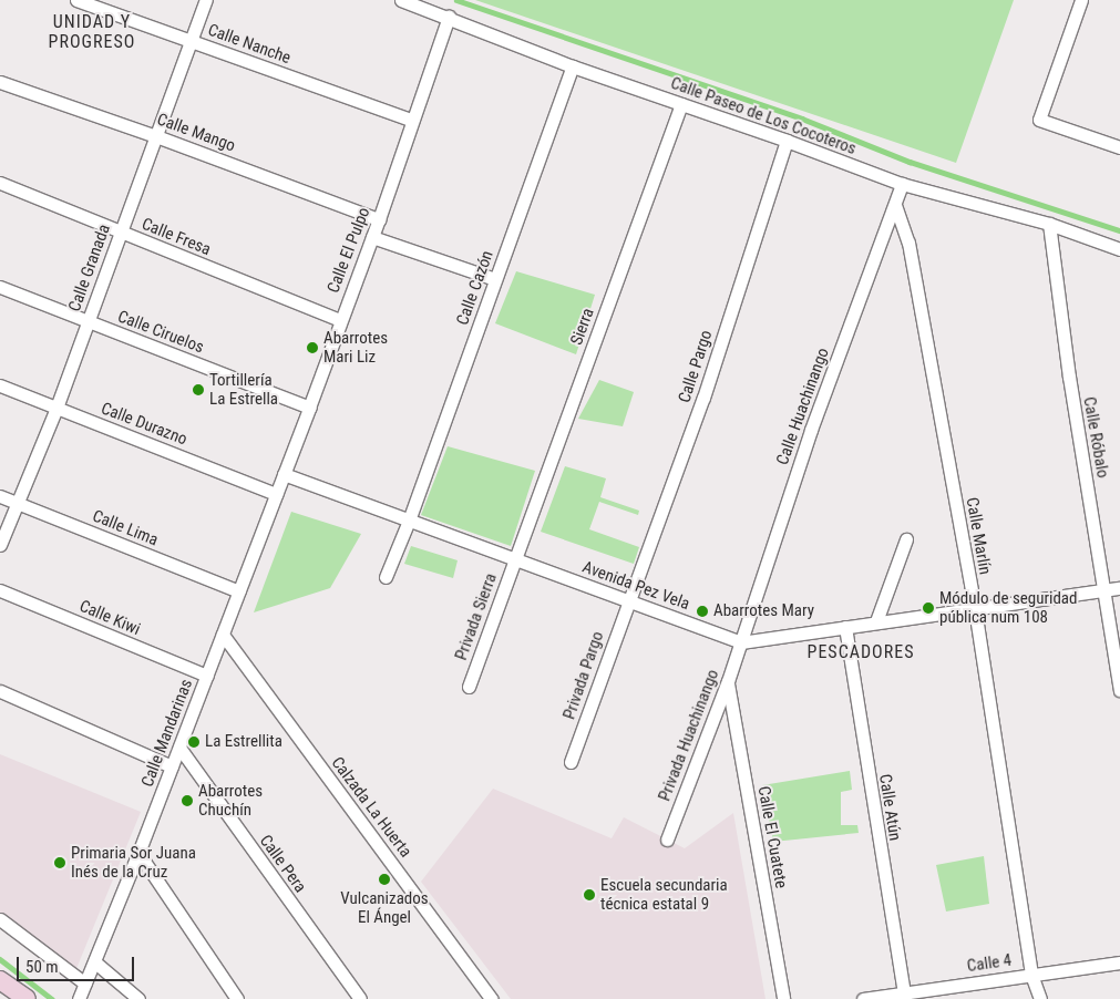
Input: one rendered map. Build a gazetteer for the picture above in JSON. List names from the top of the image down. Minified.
{"streets":{"street":["Calle Nanche","Calle Paseo de Los Cocoteros","Calle Mango","Calle Fresa","Calle El Pulpo","Calle Granada","Calle Cazón","Sierra","Calle Ciruelos","Calle Pargo","Calle Huachinango","Calle Durazno","Calle Róbalo","Calle Lima","Calle Marlín","Avenida Pez Vela","Privada Sierra","Calle Kiwi","Privada Pargo","Calle Mandarinas","Privada Huachinango","Calzada La Huerta","Calle Atún","Calle El Cuatete","Calle Pera","Calle 4"]},"crossings":[["Calle Nanche","Calle El Pulpo"],["Calle Nanche","Calle Granada"],["Calle Paseo de Los Cocoteros","Calle El Pulpo"],["Calle Paseo de Los Cocoteros","Calle Cazón"],["Calle Paseo de Los Cocoteros","Sierra"],["Calle Paseo de Los Cocoteros","Calle Pargo"],["Calle Paseo de Los Cocoteros","Calle Huachinango"],["Calle Paseo de Los Cocoteros","Calle Róbalo"],["Calle Mango","Calle El Pulpo"],["Calle Mango","Calle Granada"],["Calle Fresa","Calle El Pulpo"],["Calle Fresa","Calle Granada"],["Calle El Pulpo","Calle Ciruelos"],["Calle El Pulpo","Calle Durazno"],["Calle El Pulpo","Avenida Pez Vela"],["Calle El Pulpo","Calle Mandarinas"],["Calle Granada","Calle Ciruelos"],["Calle Granada","Calle Durazno"],["Calle Granada","Calle Lima"],["Calle Cazón","Avenida Pez Vela"],["Sierra","Avenida Pez Vela"],["Sierra","Privada Sierra"],["Calle Pargo","Avenida Pez Vela"],["Calle Pargo","Privada Pargo"],["Calle Huachinango","Calle Marlín"],["Calle Huachinango","Avenida Pez Vela"],["Calle Huachinango","Privada Huachinango"],["Calle Durazno","Calle Mandarinas"],["Calle Róbalo","Avenida Pez Vela"],["Calle Lima","Calle Mandarinas"],["Calle Marlín","Avenida Pez Vela"],["Calle Marlín","Calle 4"],["Avenida Pez Vela","Privada Sierra"],["Avenida Pez Vela","Privada Pargo"],["Avenida Pez Vela","Privada Huachinango"],["Avenida Pez Vela","Calle Atún"],["Calle Kiwi","Calle Mandarinas"],["Calle Mandarinas","Calzada La Huerta"],["Calle Mandarinas","Calle Pera"],["Privada Huachinango","Calle El Cuatete"],["Calle Atún","Calle 4"]],"districts":["UNIDAD Y PROGRESO","PESCADORES"],"places":["Abarrotes Mari Liz","Tortillería La Estrella","Módulo de seguridad pública num 108","Abarrotes Mary","La Estrellita","Abarrotes Chuchín","Primaria Sor Juana Inés de la Cruz","Vulcanizados El Ángel","Escuela secundaria técnica estatal 9"],"scale_bar":"50 m"}
